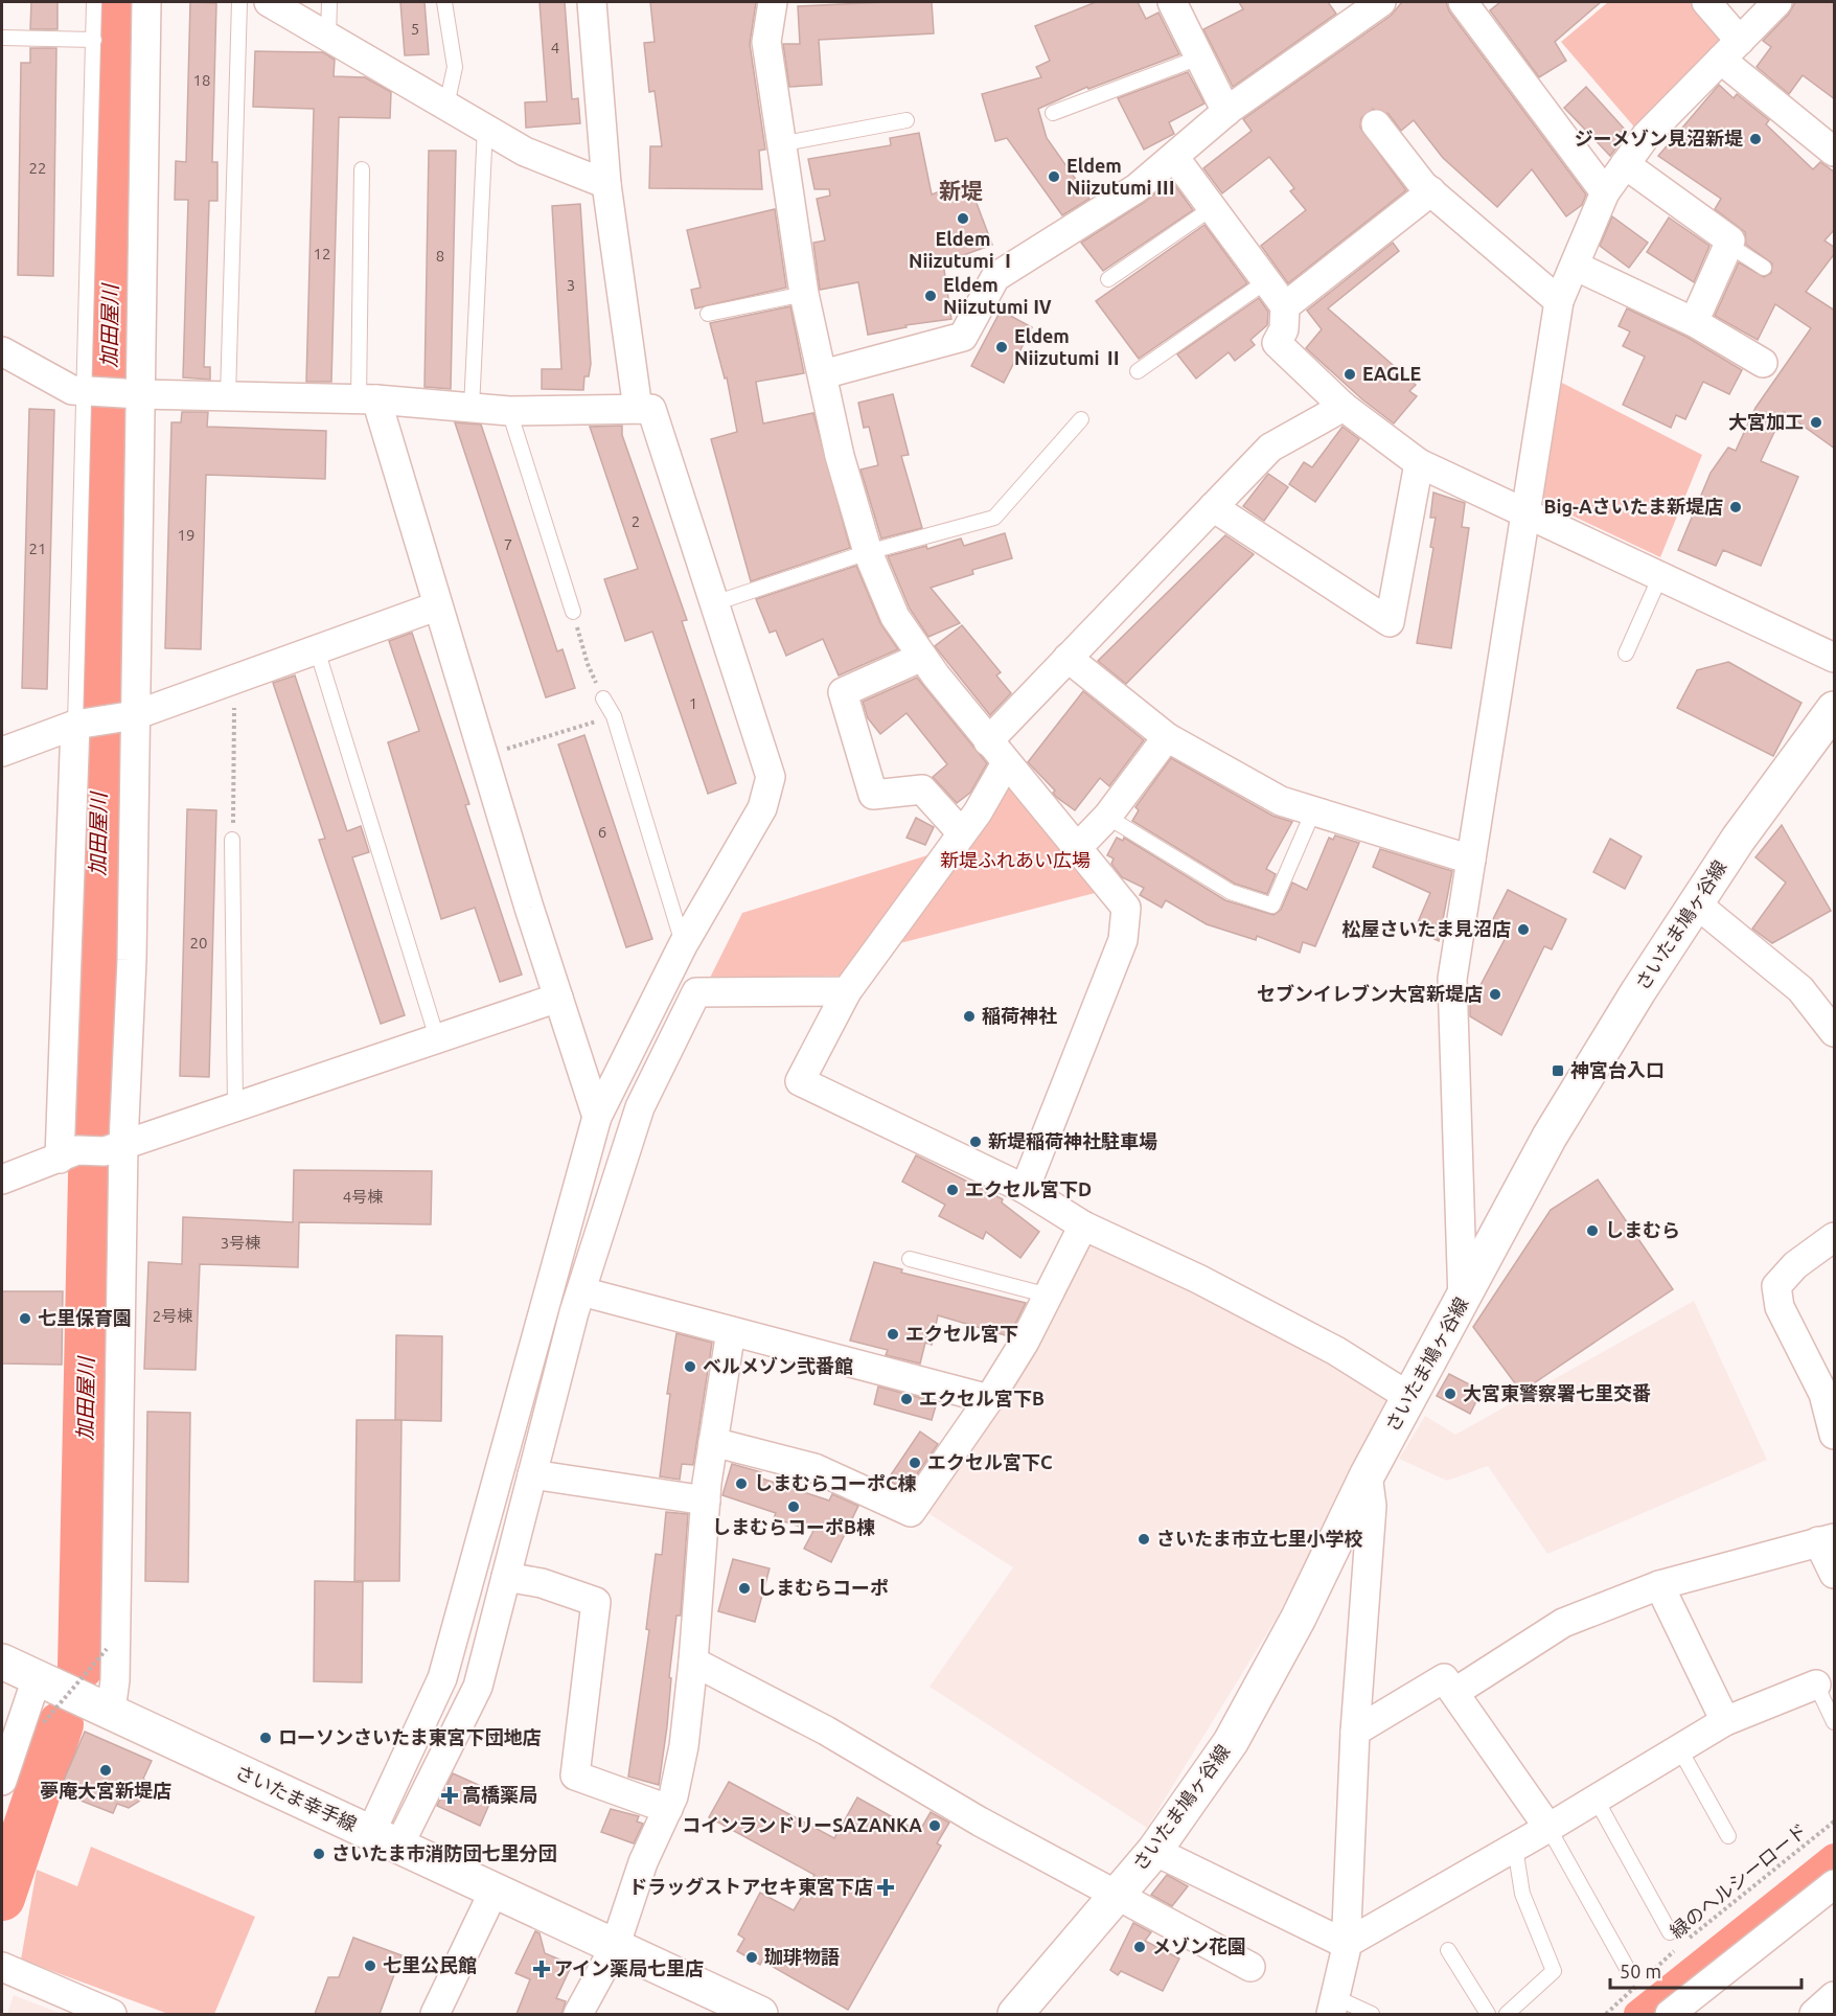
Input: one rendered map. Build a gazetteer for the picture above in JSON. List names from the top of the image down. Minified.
{"streets":{"main road":["さいたま鳩ヶ谷線","さいたま幸手線"],"path":["緑のヘルシーロード"]},"districts":["新堤"],"water":["加田屋川"],"parks":["新堤ふれあい広場"],"places":{"other":["ジーメゾン見沼新堤","Eldem Niizutumi Ⅲ","Eldem Niizutumi Ⅰ","Eldem Niizutumi Ⅳ","Eldem Niizutumi Ⅱ","EAGLE","大宮加工","Big-Aさいたま新堤店","松屋さいたま見沼店","セブンイレブン大宮新堤店","稲荷神社","新堤稲荷神社駐車場","エクセル宮下D","しまむら","七里保育園","エクセル宮下","ベルメゾン弐番館","大宮東警察署七里交番","エクセル宮下B","エクセル宮下C","しまむらコーポC棟","しまむらコーポB棟","さいたま市立七里小学校","しまむらコーポ","ローソンさいたま東宮下団地店","夢庵大宮新堤店","コインランドリーSAZANKA","さいたま市消防団七里分団","メゾン花園","珈琲物語","七里公民館"],"transit":["神宮台入口"],"health":["高橋薬局","ドラッグストアセキ東宮下店","アイン薬局七里店"]},"house_numbers":["5","4","18","22","12","8","3","2","19","7","21","1","6","20","4号棟","3号棟","2号棟"],"scale_bar":"50 m"}
